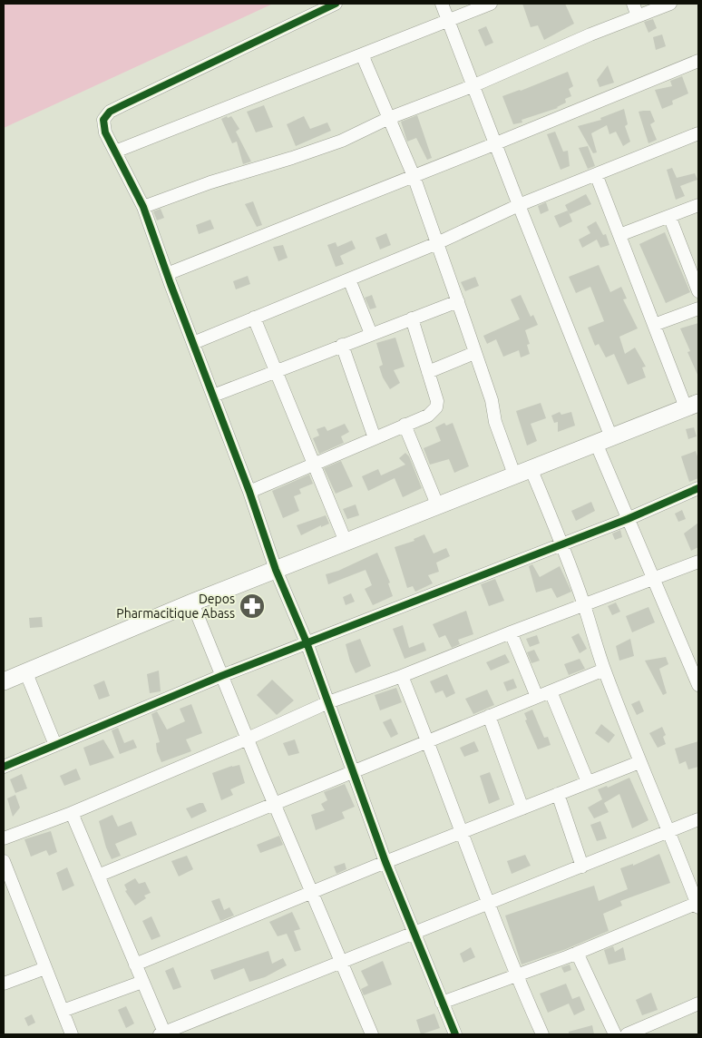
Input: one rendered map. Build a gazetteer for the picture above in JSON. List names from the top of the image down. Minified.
{"places":{"pharmacy":["Depos Pharmacitique Abass"]}}
